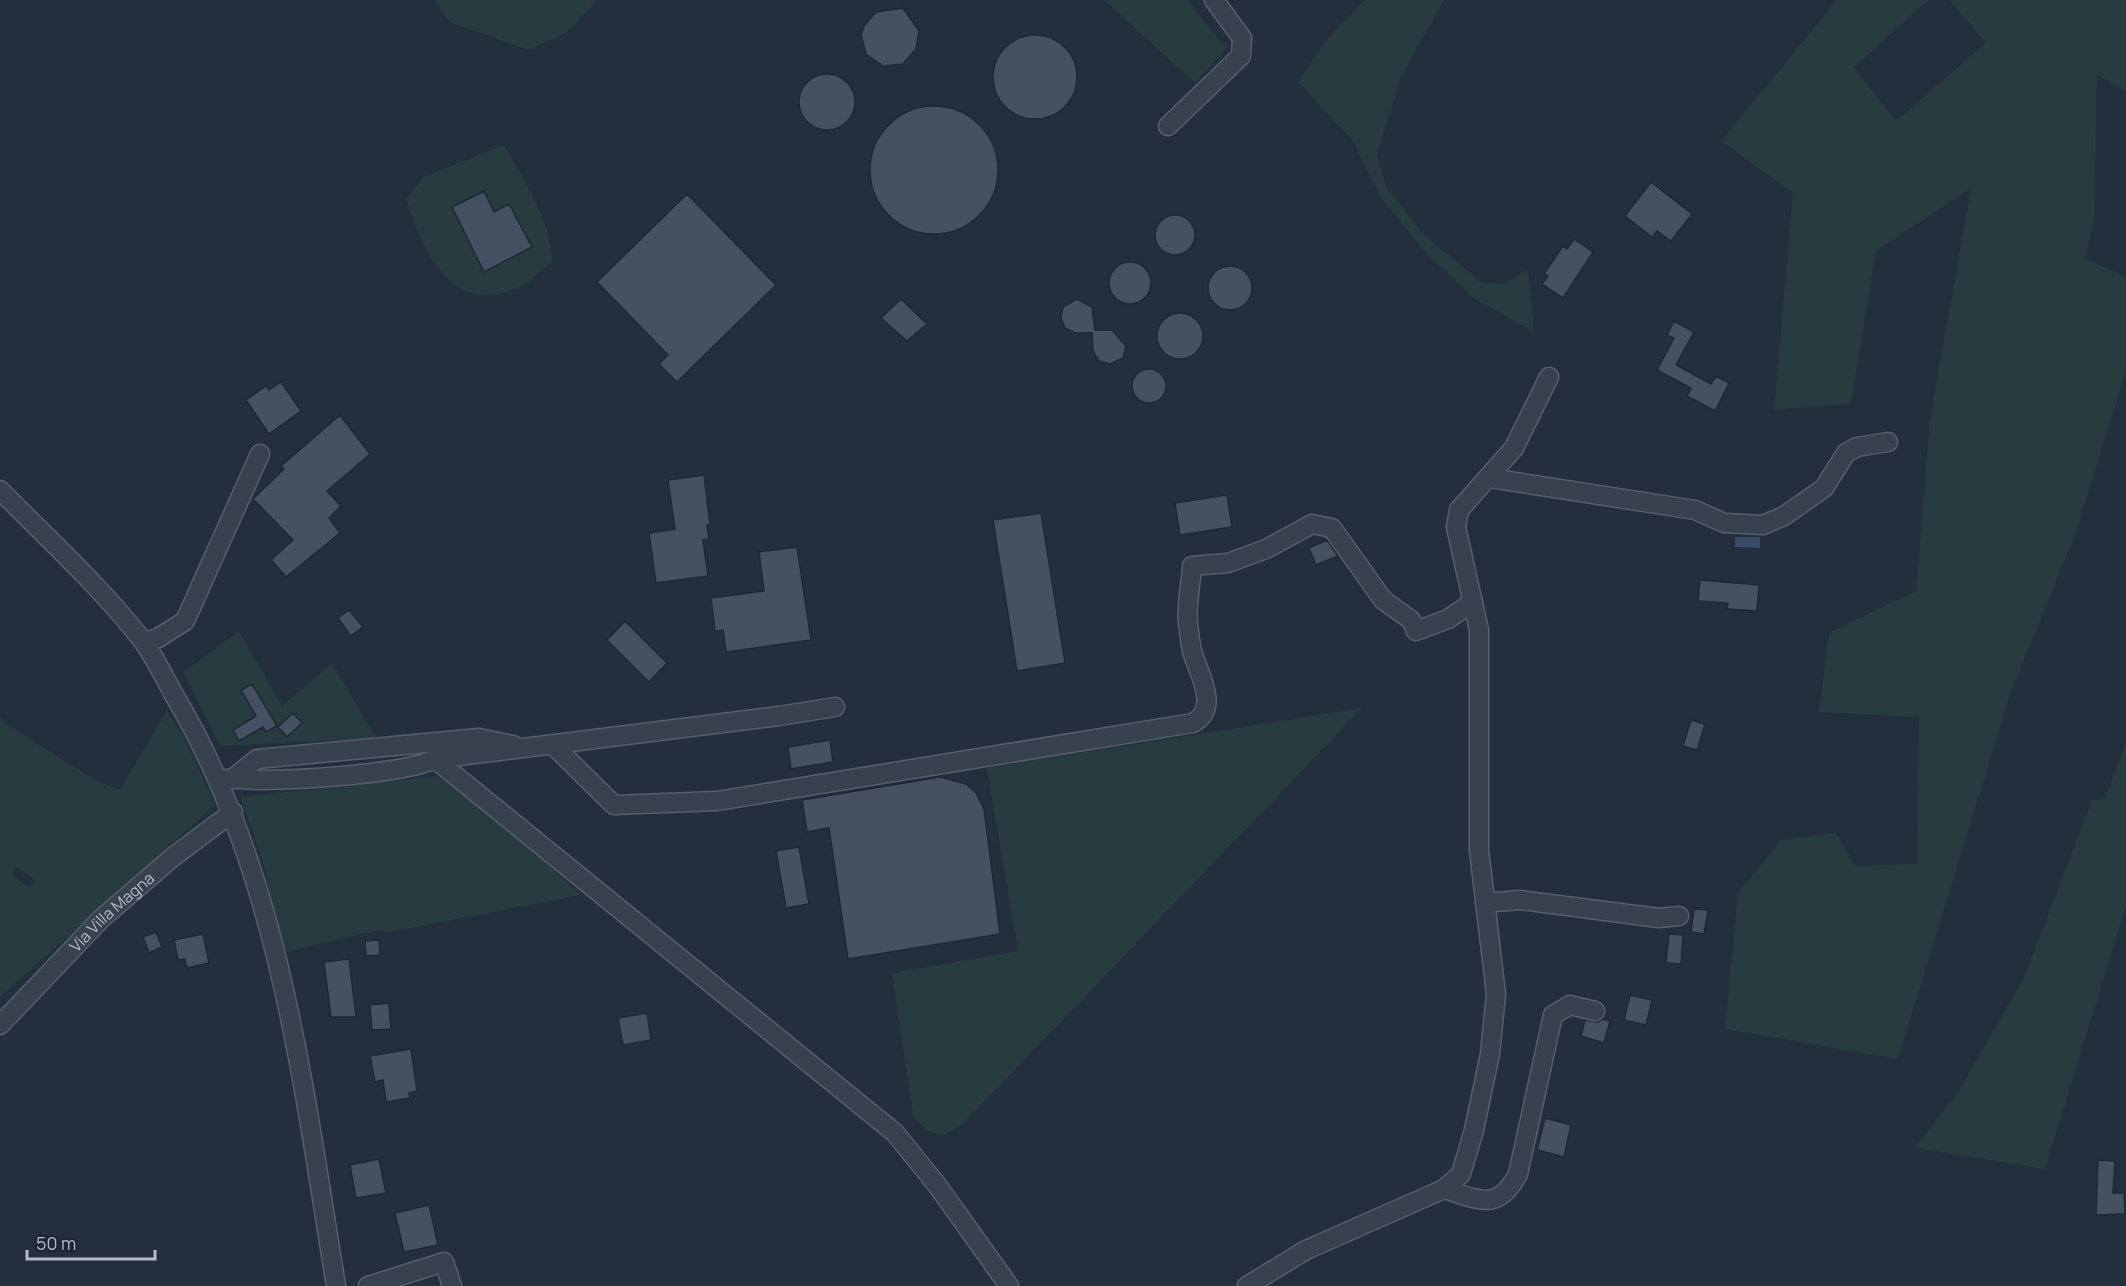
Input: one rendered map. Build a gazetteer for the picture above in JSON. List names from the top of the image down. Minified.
{"streets":{"street":["Via Villa Magna"]},"scale_bar":"50 m"}
